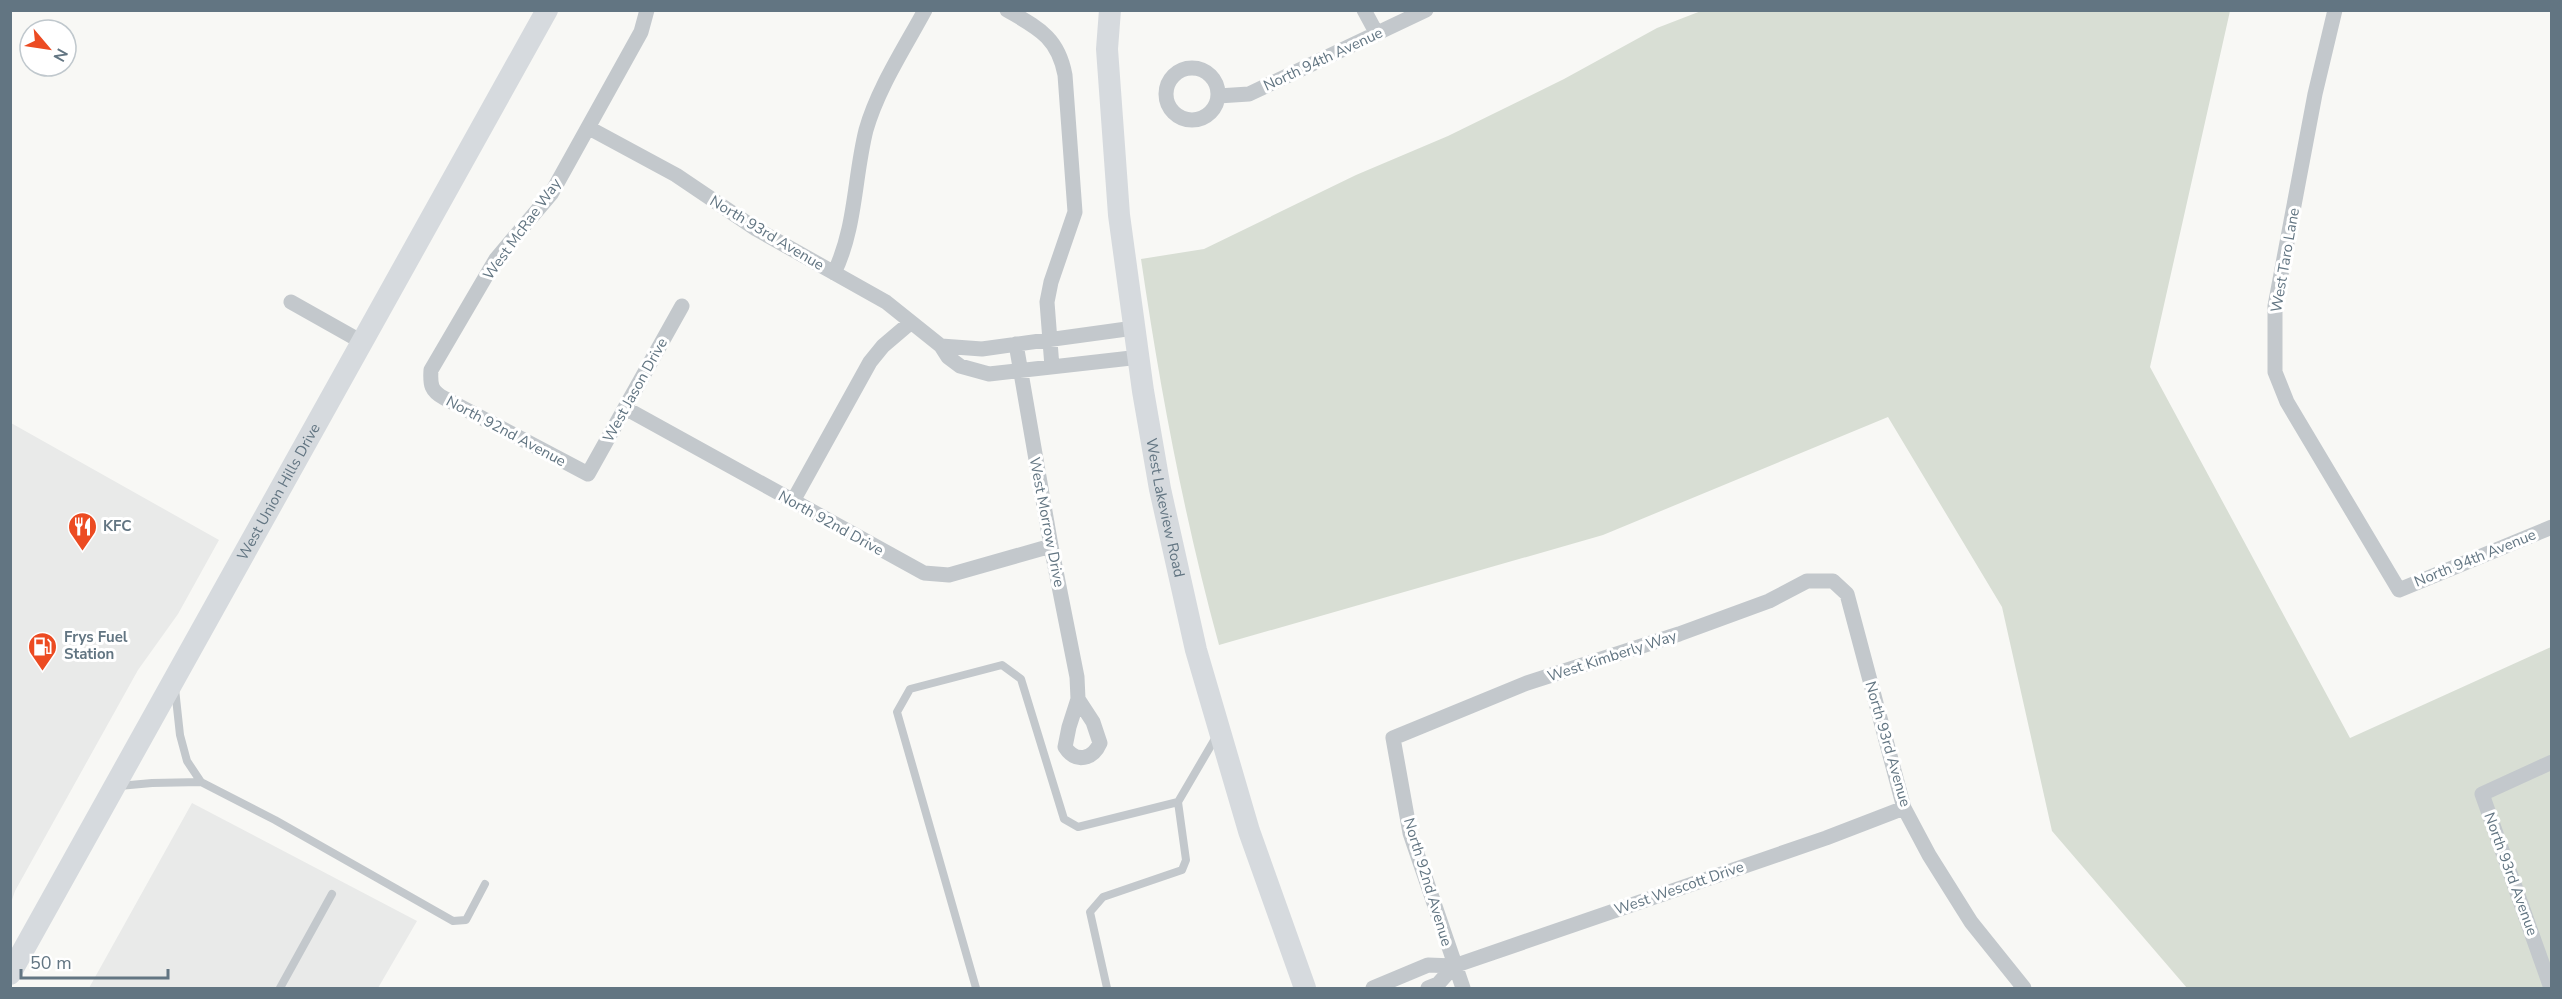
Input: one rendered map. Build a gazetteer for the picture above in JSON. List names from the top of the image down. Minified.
{"streets":{"main road":["West Union Hills Drive","West Lakeview Road"],"street":["North 94th Avenue","West McRae Way","North 93rd Avenue","West Taro Lane","West Jason Drive","North 92nd Avenue","West Morrow Drive","North 92nd Drive","West Kimberly Way","West Wescott Drive"]},"crossings":[["North 94th Avenue","West Taro Lane"],["West McRae Way","North 93rd Avenue"],["West McRae Way","North 92nd Avenue"],["North 93rd Avenue","West Lakeview Road"],["North 93rd Avenue","West Morrow Drive"],["North 93rd Avenue","West Kimberly Way"],["North 93rd Avenue","West Wescott Drive"],["West Jason Drive","North 92nd Avenue"],["West Jason Drive","North 92nd Drive"],["North 92nd Avenue","West Kimberly Way"],["North 92nd Avenue","West Wescott Drive"],["West Morrow Drive","North 92nd Drive"]],"places":{"restaurant":["KFC"],"fuel station":["Frys Fuel Station"]},"scale_bar":"50 m","north":"bottom right"}
